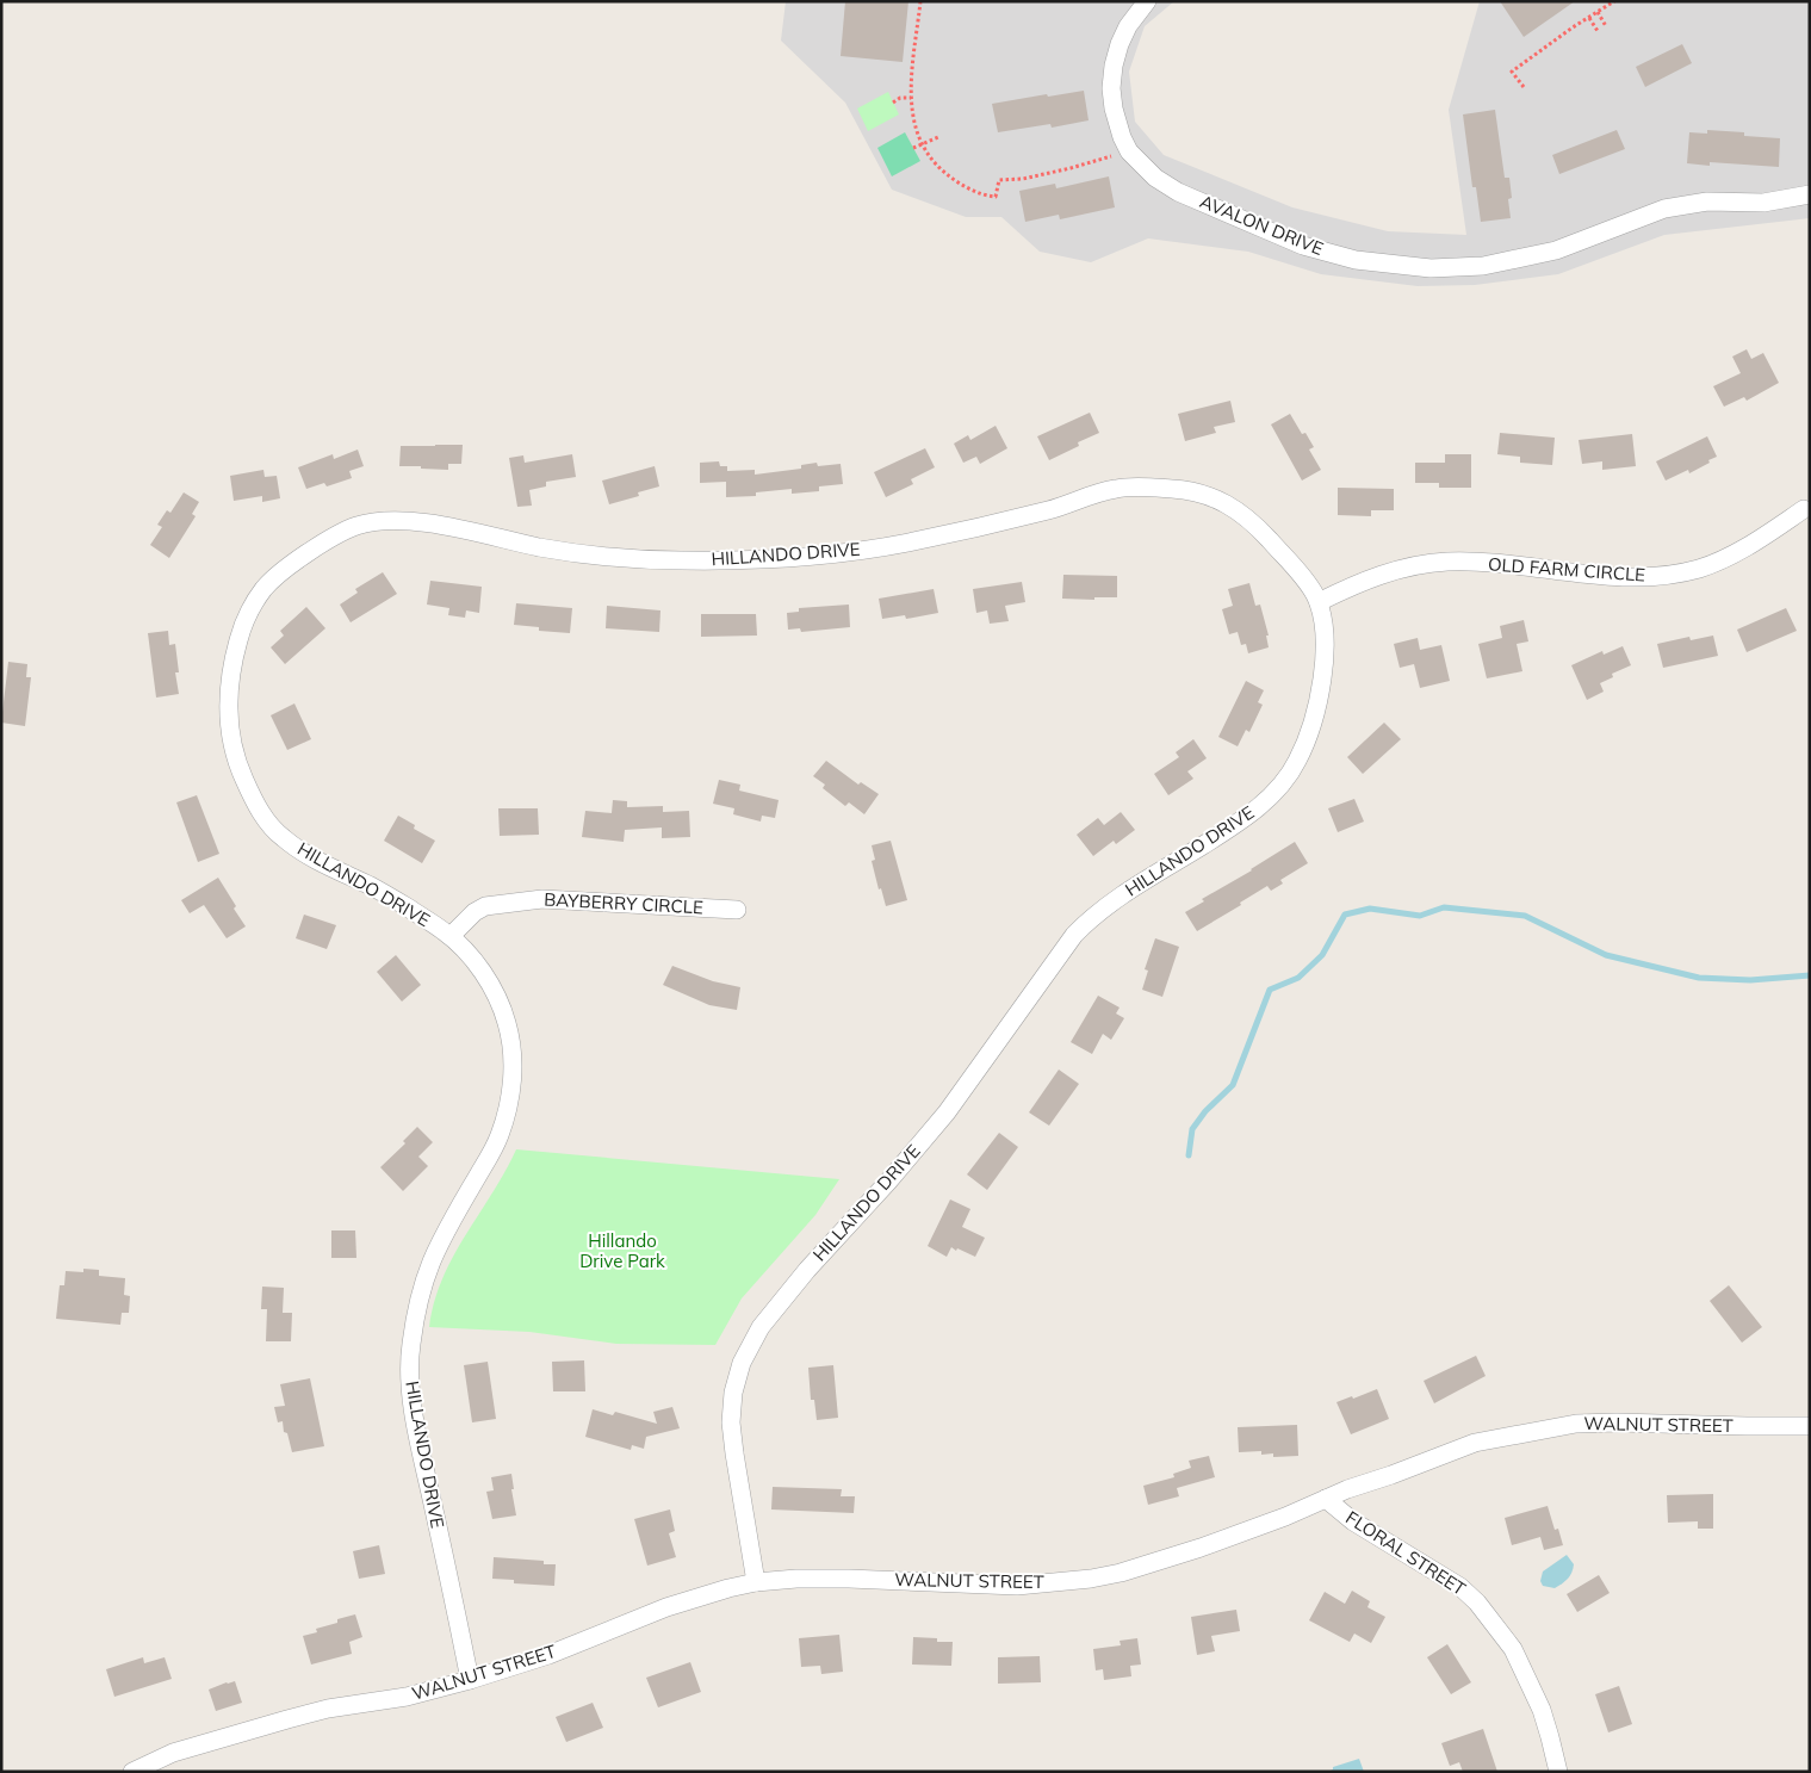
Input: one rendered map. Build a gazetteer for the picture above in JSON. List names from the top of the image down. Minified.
{"streets":{"street":["AVALON DRIVE","HILLANDO DRIVE","OLD FARM CIRCLE","BAYBERRY CIRCLE","WALNUT STREET","FLORAL STREET"]},"crossings":[["HILLANDO DRIVE","OLD FARM CIRCLE"],["HILLANDO DRIVE","BAYBERRY CIRCLE"],["HILLANDO DRIVE","WALNUT STREET"],["WALNUT STREET","FLORAL STREET"]],"parks":["Hillando Drive Park"]}
